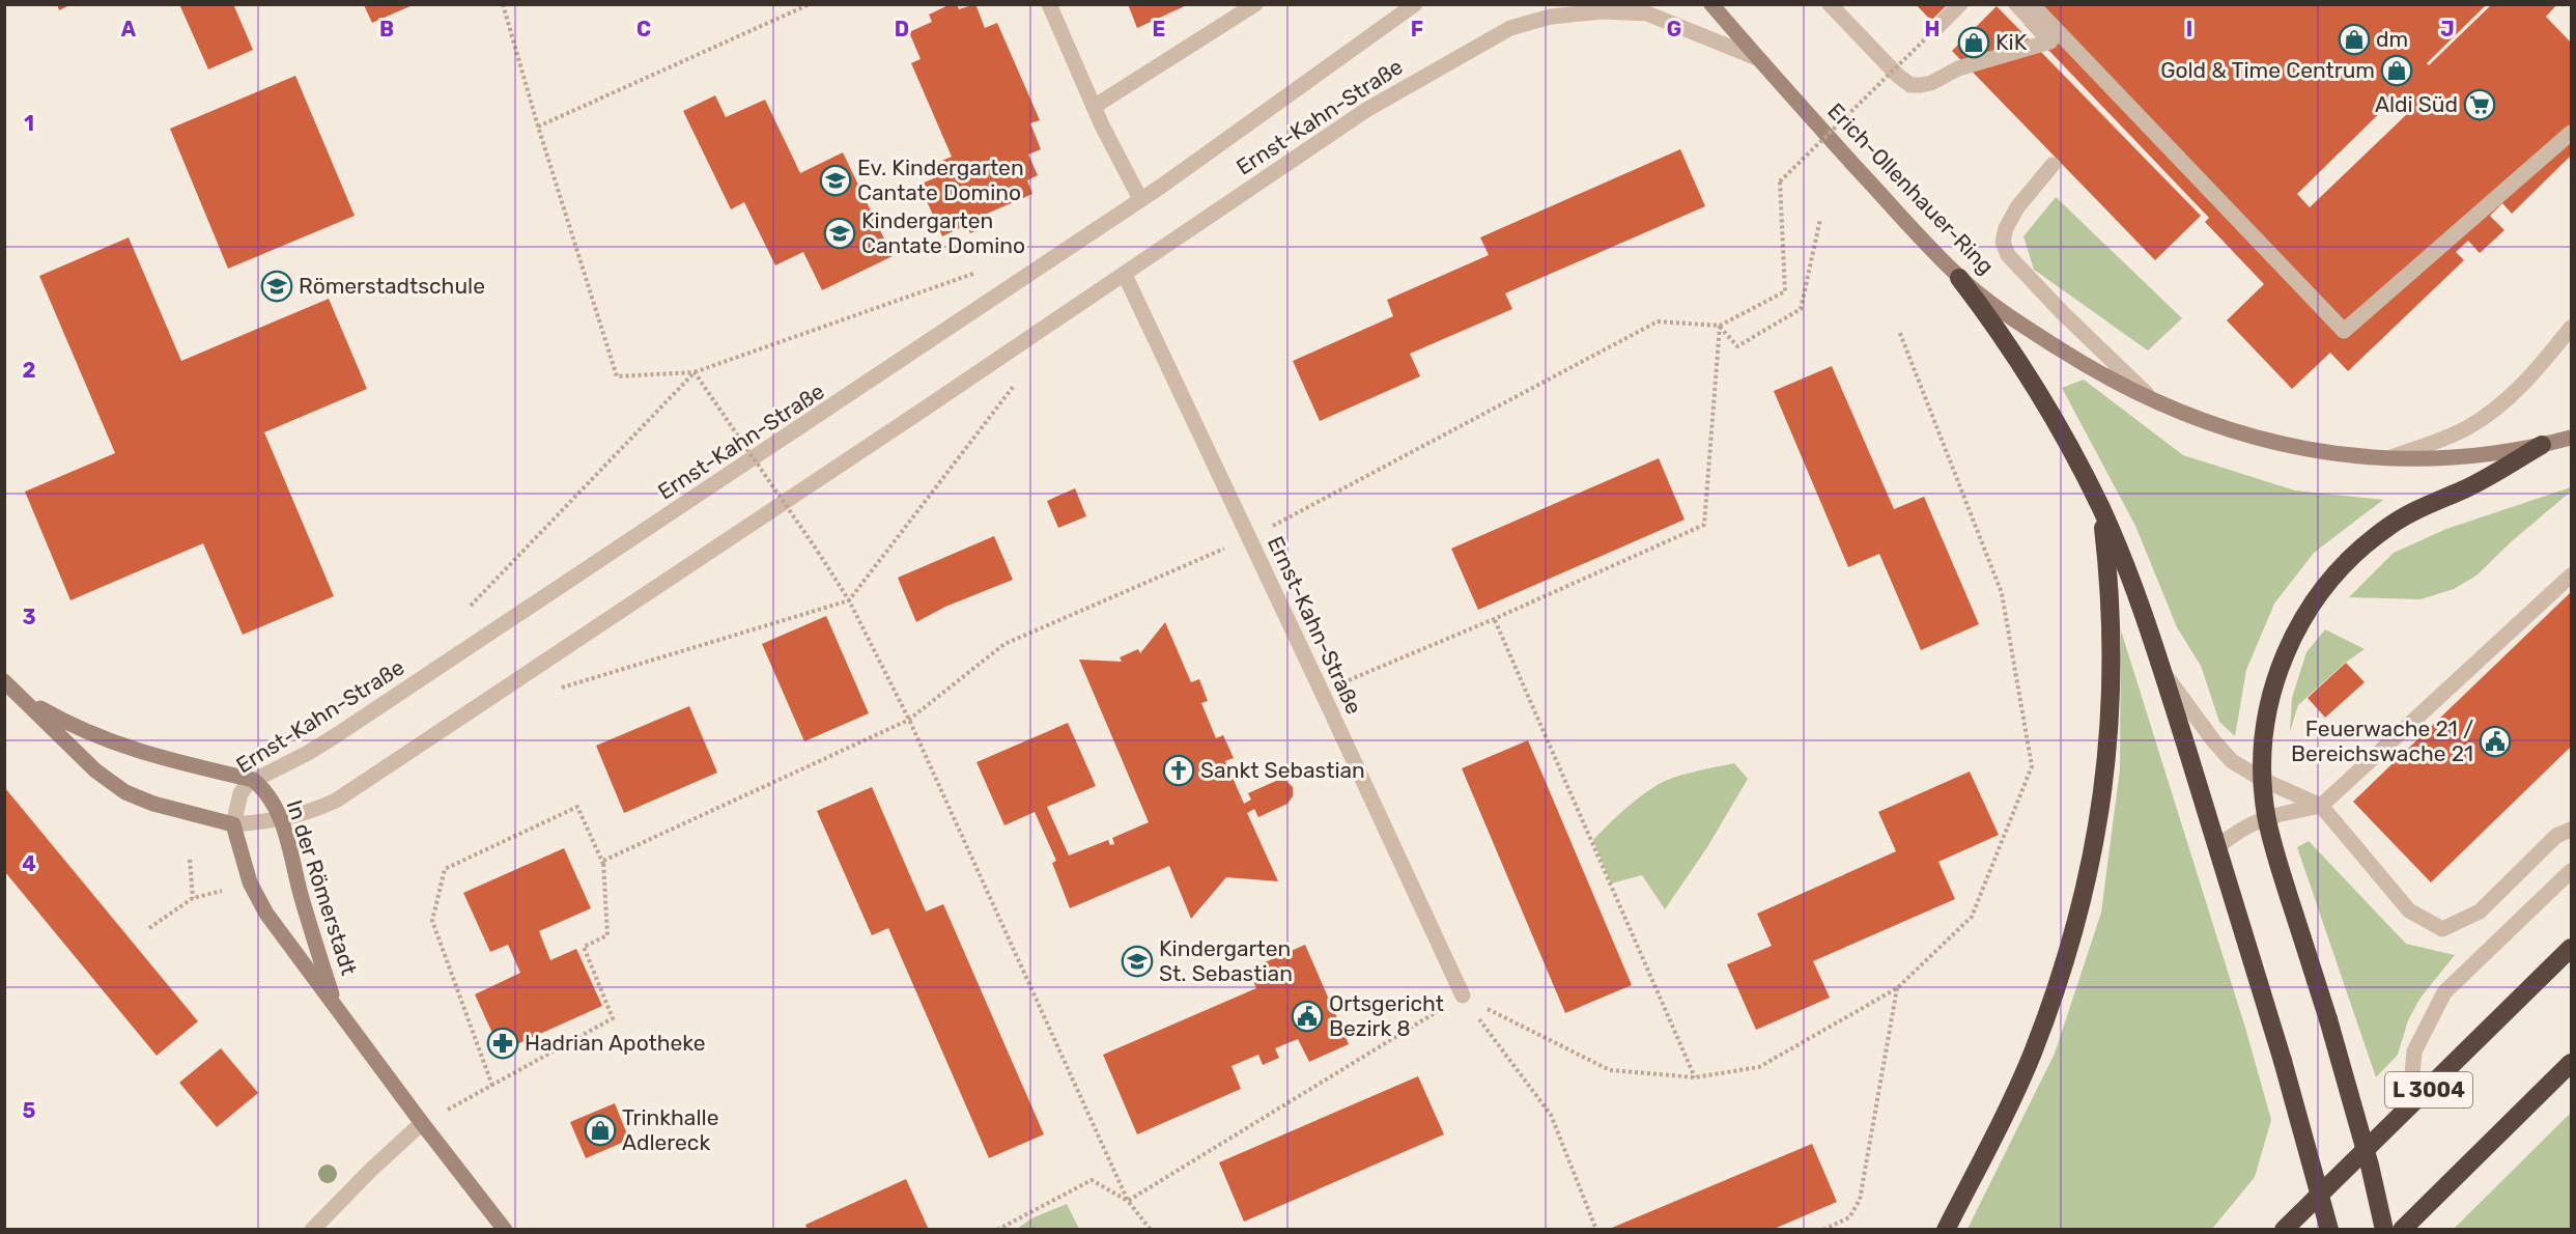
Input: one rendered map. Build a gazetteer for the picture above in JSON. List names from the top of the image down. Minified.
{"streets":{"highway":["L 3004"],"street":["Ernst-Kahn-Straße","Erich-Ollenhauer-Ring","In der Römerstadt"]},"crossings":[["Ernst-Kahn-Straße","Erich-Ollenhauer-Ring"],["Ernst-Kahn-Straße","In der Römerstadt"]],"places":{"shop":["dm","KiK","Gold & Time Centrum","Trinkhalle Adlereck"],"supermarket":["Aldi Süd"],"school or university":["Ev. Kindergarten Cantate Domino","Kindergarten Cantate Domino","Römerstadtschule","Kindergarten St. Sebastian"],"public building":["Feuerwache 21 / Bereichswache 21","Ortsgericht Bezirk 8"],"church":["Sankt Sebastian"],"pharmacy":["Hadrian Apotheke"]},"grid":{"columns":["A","B","C","D","E","F","G","H","I","J"],"rows":["1","2","3","4","5"]}}
